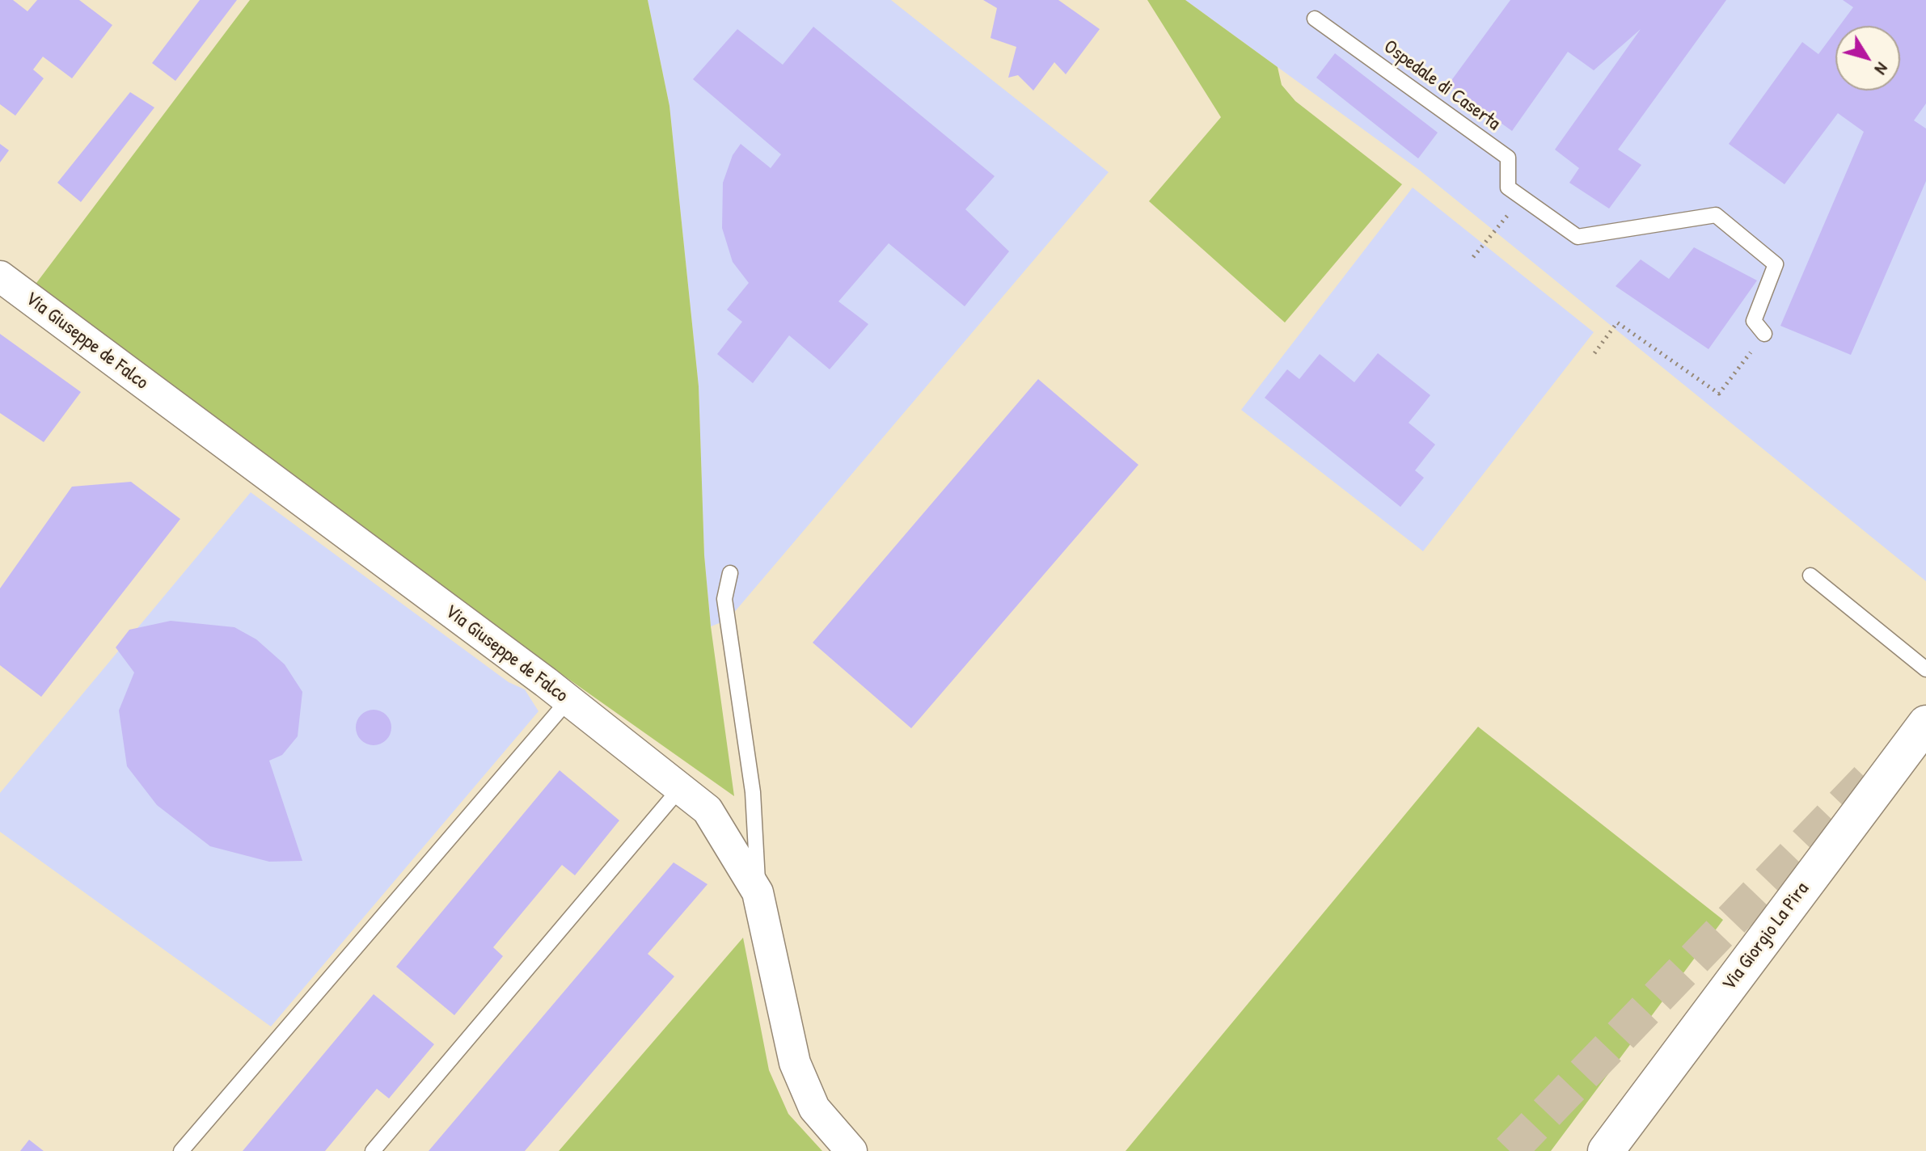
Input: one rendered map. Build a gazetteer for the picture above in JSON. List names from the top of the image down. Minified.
{"streets":{"street":["Via Giuseppe de Falco","Via Giorgio La Pira"],"lane":["Ospedale di Caserta"]},"north":"bottom right"}
